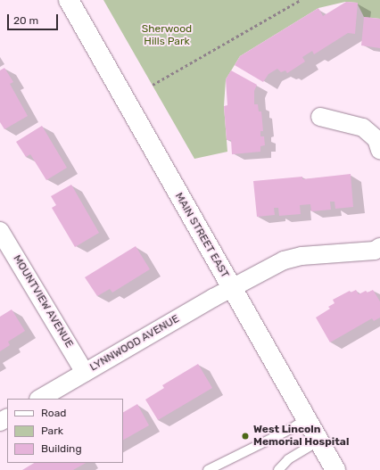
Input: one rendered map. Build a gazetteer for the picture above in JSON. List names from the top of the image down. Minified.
{"streets":{"main road":["MAIN STREET EAST"],"street":["MOUNTVIEW AVENUE","LYNNWOOD AVENUE"]},"crossings":[["MAIN STREET EAST","LYNNWOOD AVENUE"],["MOUNTVIEW AVENUE","LYNNWOOD AVENUE"]],"parks":["Sherwood Hills Park"],"places":["West Lincoln Memorial Hospital"],"legend":["Road","Park","Building"],"scale_bar":"20 m"}
